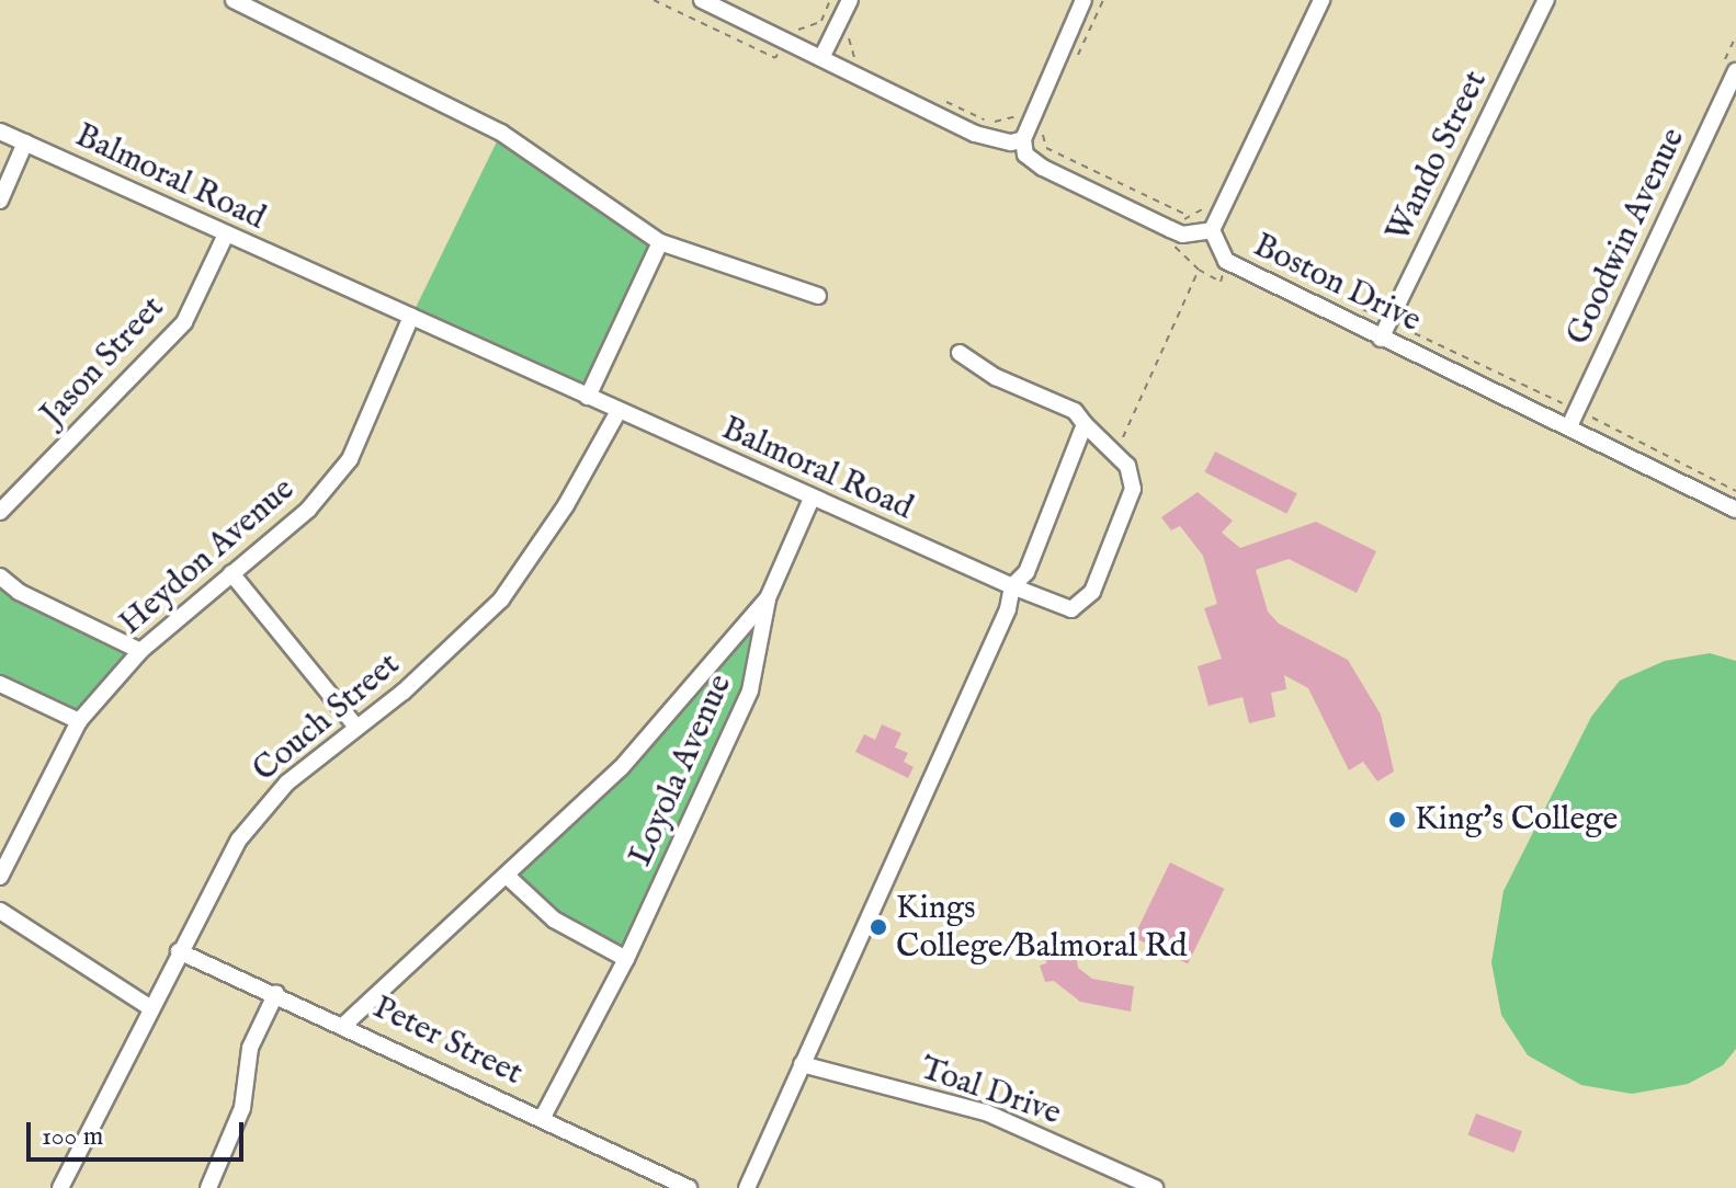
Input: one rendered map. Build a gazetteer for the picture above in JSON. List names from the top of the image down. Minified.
{"streets":{"street":["Wando Street","Balmoral Road","Goodwin Avenue","Boston Drive","Jason Street","Heydon Avenue","Couch Street","Loyola Avenue","Peter Street","Toal Drive"]},"crossings":[["Wando Street","Boston Drive"],["Balmoral Road","Jason Street"],["Balmoral Road","Heydon Avenue"],["Balmoral Road","Couch Street"],["Balmoral Road","Loyola Avenue"],["Goodwin Avenue","Boston Drive"],["Couch Street","Peter Street"],["Loyola Avenue","Peter Street"]],"places":["King's College","Kings College/Balmoral Rd"],"scale_bar":"100 m"}
